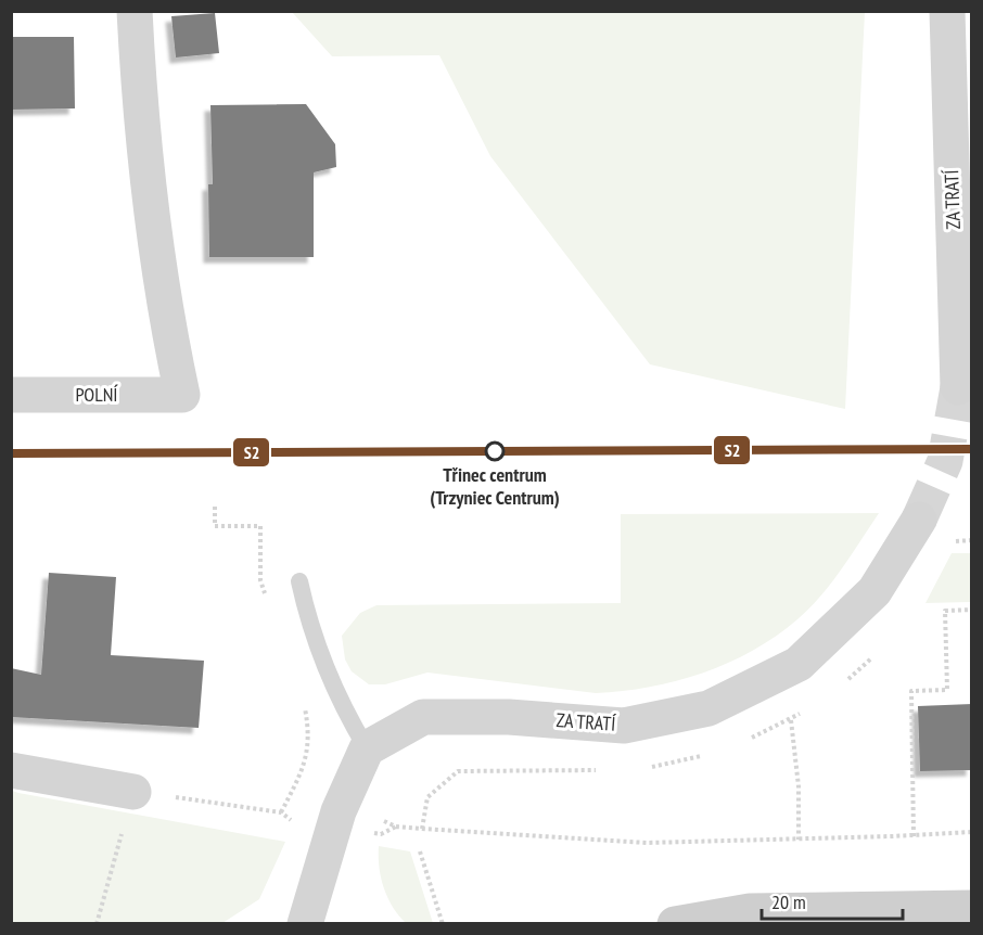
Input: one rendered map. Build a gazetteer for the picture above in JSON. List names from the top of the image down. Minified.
{"streets":{"street":["ZA TRATÍ","POLNÍ"]},"places":["Třinec centrum (Trzyniec Centrum)"],"lines":["transit line S2"],"scale_bar":"20 m"}
